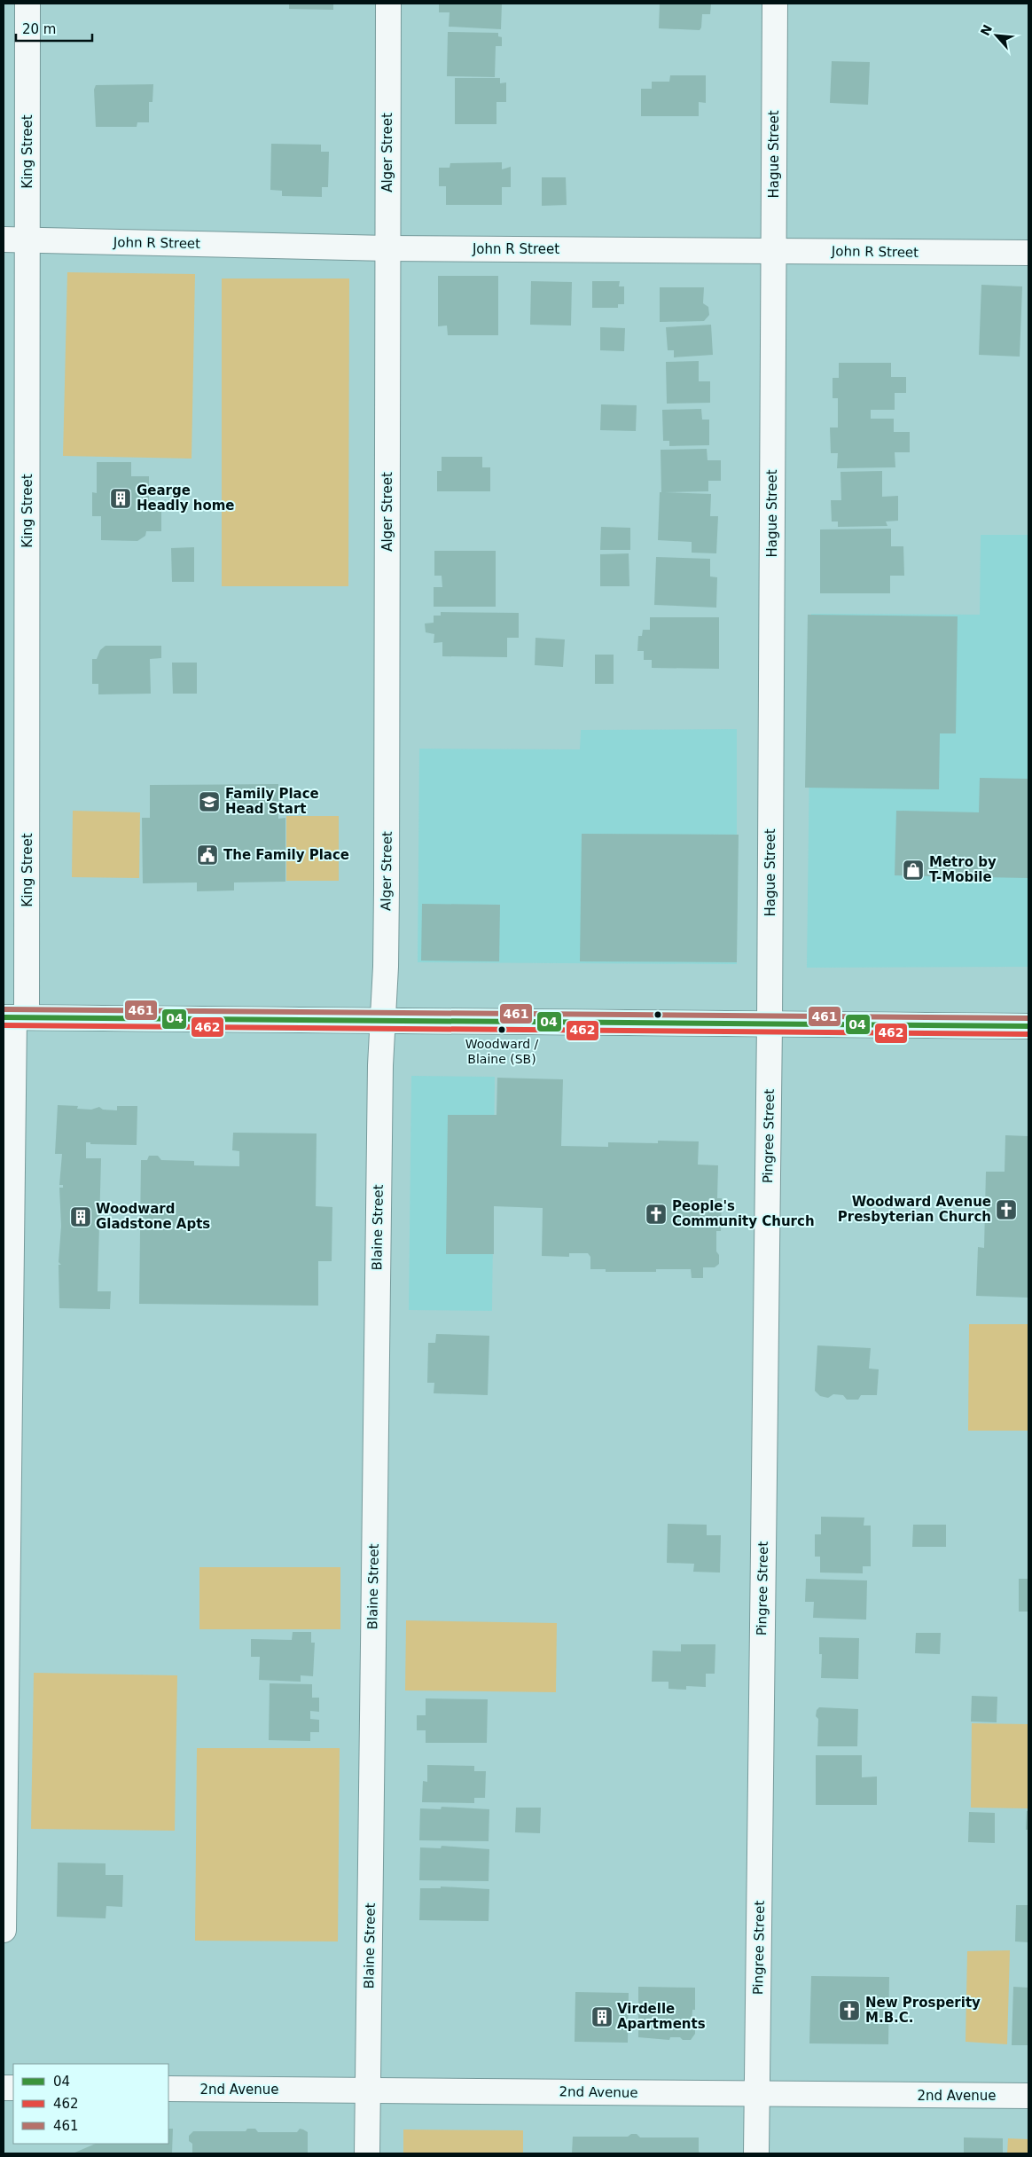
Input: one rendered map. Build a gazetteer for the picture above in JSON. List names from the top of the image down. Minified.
{"streets":{"street":["King Street","Alger Street","Hague Street","John R Street","Pingree Street","Blaine Street","2nd Avenue"]},"crossings":[["King Street","John R Street"],["Alger Street","John R Street"],["Alger Street","Blaine Street"],["Hague Street","John R Street"],["Hague Street","Pingree Street"],["Pingree Street","2nd Avenue"],["Blaine Street","2nd Avenue"]],"places":{"building":["Gearge Headly home","Woodward Gladstone Apts","Virdelle Apartments"],"school or university":["Family Place Head Start"],"public building":["The Family Place"],"shop":["Metro by T-Mobile"],"other":["Woodward / Blaine (SB)"],"church":["Woodward Avenue Presbyterian Church","People's Community Church","New Prosperity M.B.C."]},"lines":["transit line 461","transit line 04","transit line 462"],"legend":["04","462","461"],"scale_bar":"20 m","north":"top left"}
